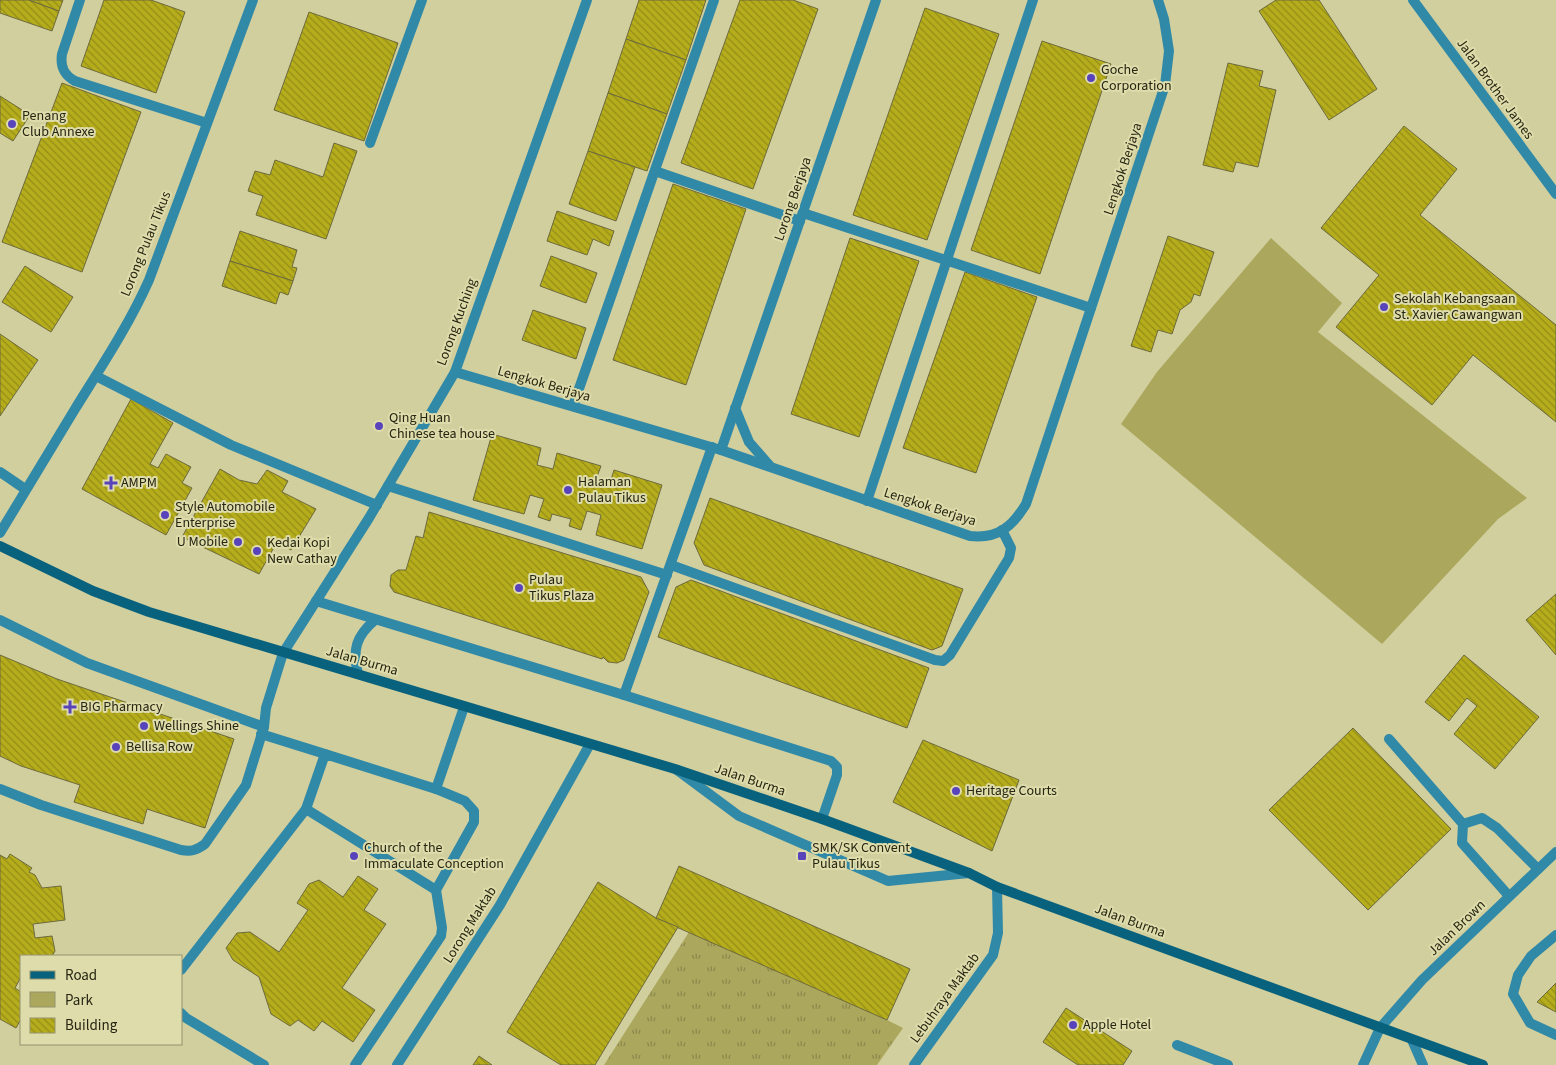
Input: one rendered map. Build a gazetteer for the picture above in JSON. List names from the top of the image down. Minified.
{"streets":{"main road":["Jalan Burma"],"street":["Jalan Brother James","Lengkok Berjaya","Lorong Berjaya","Lorong Pulau Tikus","Lorong Kuching","Lorong Maktab","Jalan Brown","Lebuhraya Maktab"]},"crossings":[["Lengkok Berjaya","Lorong Berjaya"],["Lengkok Berjaya","Lorong Kuching"],["Lorong Kuching","Jalan Burma"],["Jalan Burma","Lorong Maktab"],["Jalan Burma","Jalan Brown"],["Jalan Burma","Lebuhraya Maktab"]],"places":{"other":["Goche Corporation","Penang Club Annexe","Sekolah Kebangsaan St. Xavier Cawangwan","Qing Huan Chinese tea house","Halaman Pulau Tikus","Style Automobile Enterprise","U Mobile","Kedai Kopi New Cathay","Pulau Tikus Plaza","Wellings Shine","Bellisa Row","Heritage Courts","Church of the Immaculate Conception","Apple Hotel"],"health":["AMPM","BIG Pharmacy"],"transit":["SMK/SK Convent Pulau Tikus"]},"legend":["Road","Park","Building"]}
